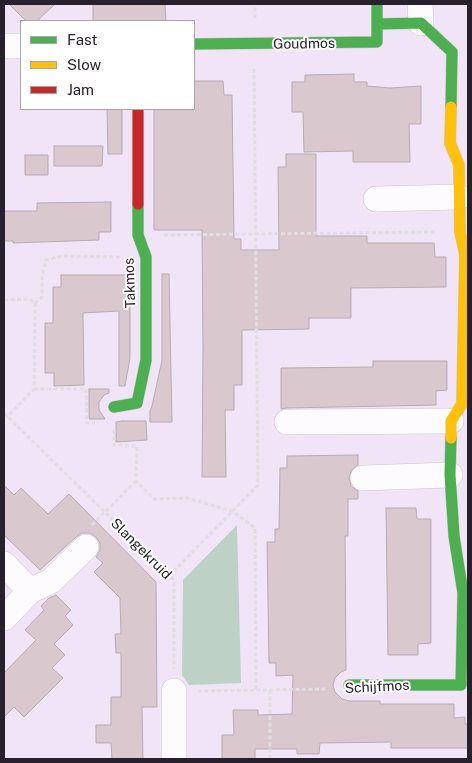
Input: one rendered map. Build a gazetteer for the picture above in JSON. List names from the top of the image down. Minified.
{"streets":{"street":["Goudmos","Takmos","Schijfmos"],"path":["Slangekruid"]},"crossings":[["Goudmos","Schijfmos"],["Slangekruid","Schijfmos"]],"legend":["Fast","Slow","Jam"]}
